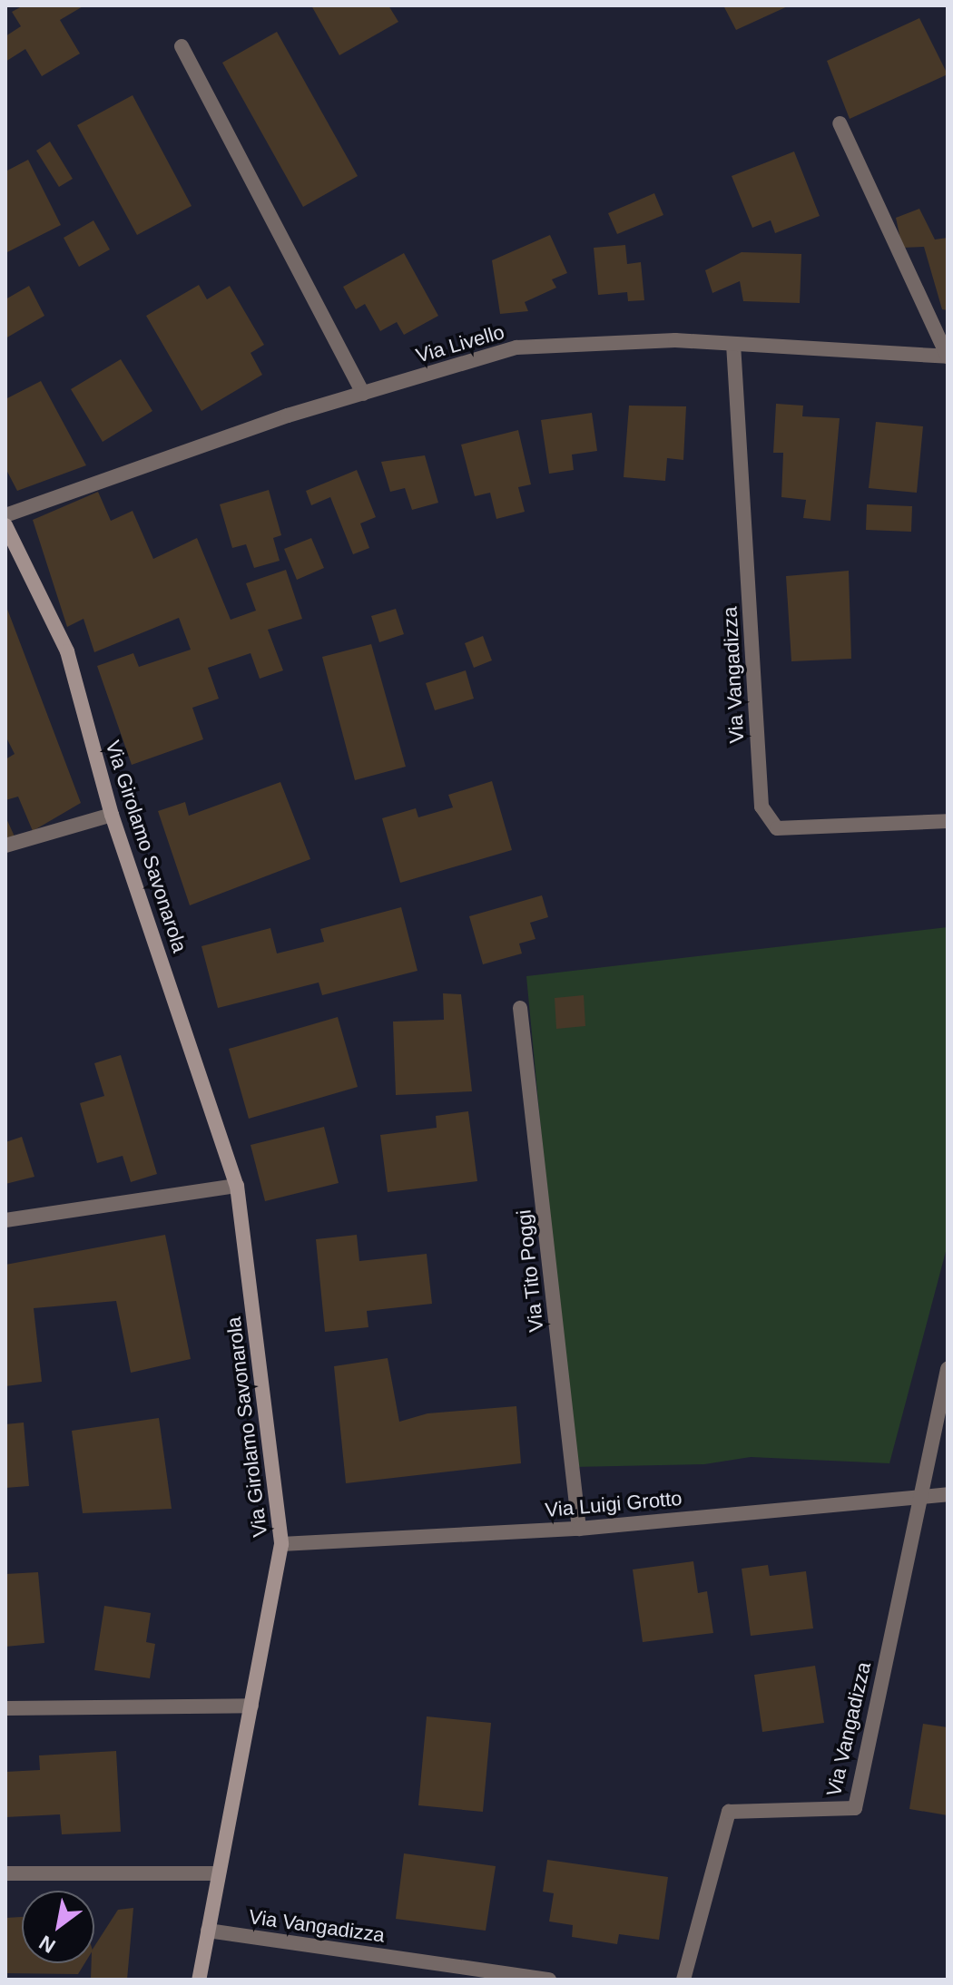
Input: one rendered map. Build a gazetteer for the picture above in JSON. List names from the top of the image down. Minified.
{"streets":{"street":["Via Livello","Via Vangadizza","Via Girolamo Savonarola","Via Tito Poggi","Via Luigi Grotto"]},"crossings":[["Via Livello","Via Vangadizza"],["Via Vangadizza","Via Girolamo Savonarola"],["Via Vangadizza","Via Luigi Grotto"],["Via Girolamo Savonarola","Via Luigi Grotto"],["Via Tito Poggi","Via Luigi Grotto"]],"north":"bottom left"}
